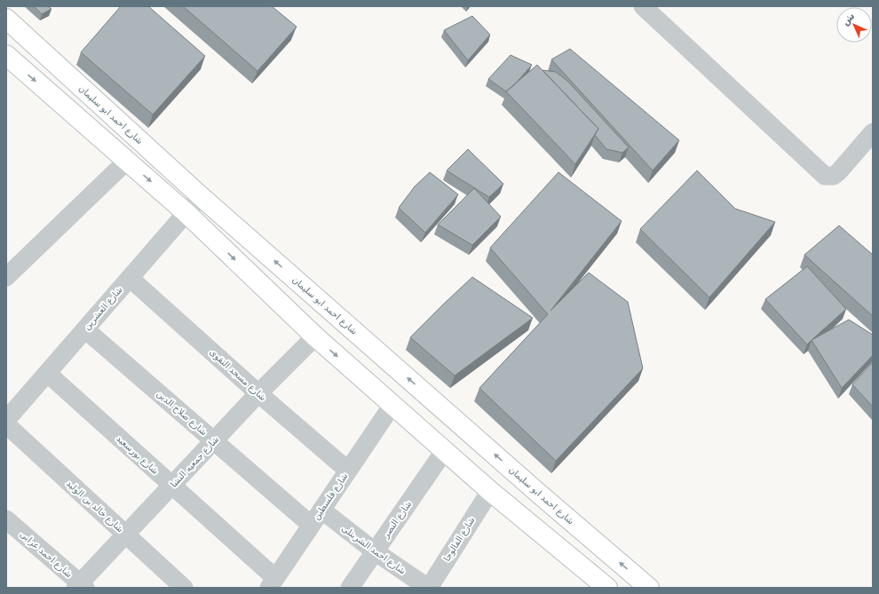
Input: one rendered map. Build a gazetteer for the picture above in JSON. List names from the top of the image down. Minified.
{"streets":{"main road":["شارع احمد ابو سليمان"],"street":["شارع العشرين","شارع مسجد التقوى","شارع صلاح الدين","شارع بورسعيد","شارع جمعيه النشا","شارع فلسطين","شارع خالد بن الوليد","شارع النصر","شارع الفالوجا","شارع احمد الشربتلى","شارع احمد عرابى"]},"crossings":[["شارع احمد ابو سليمان","شارع العشرين"],["شارع العشرين","شارع مسجد التقوى"],["شارع العشرين","شارع صلاح الدين"],["شارع العشرين","شارع بورسعيد"],["شارع مسجد التقوى","شارع جمعيه النشا"],["شارع مسجد التقوى","شارع فلسطين"],["شارع صلاح الدين","شارع جمعيه النشا"],["شارع صلاح الدين","شارع فلسطين"],["شارع صلاح الدين","شارع احمد الشربتلى"],["شارع بورسعيد","شارع جمعيه النشا"],["شارع بورسعيد","شارع فلسطين"],["شارع جمعيه النشا","شارع خالد بن الوليد"],["شارع جمعيه النشا","شارع احمد عرابى"],["شارع فلسطين","شارع احمد الشربتلى"],["شارع النصر","شارع احمد الشربتلى"],["شارع الفالوجا","شارع احمد الشربتلى"]],"north":"top left"}
